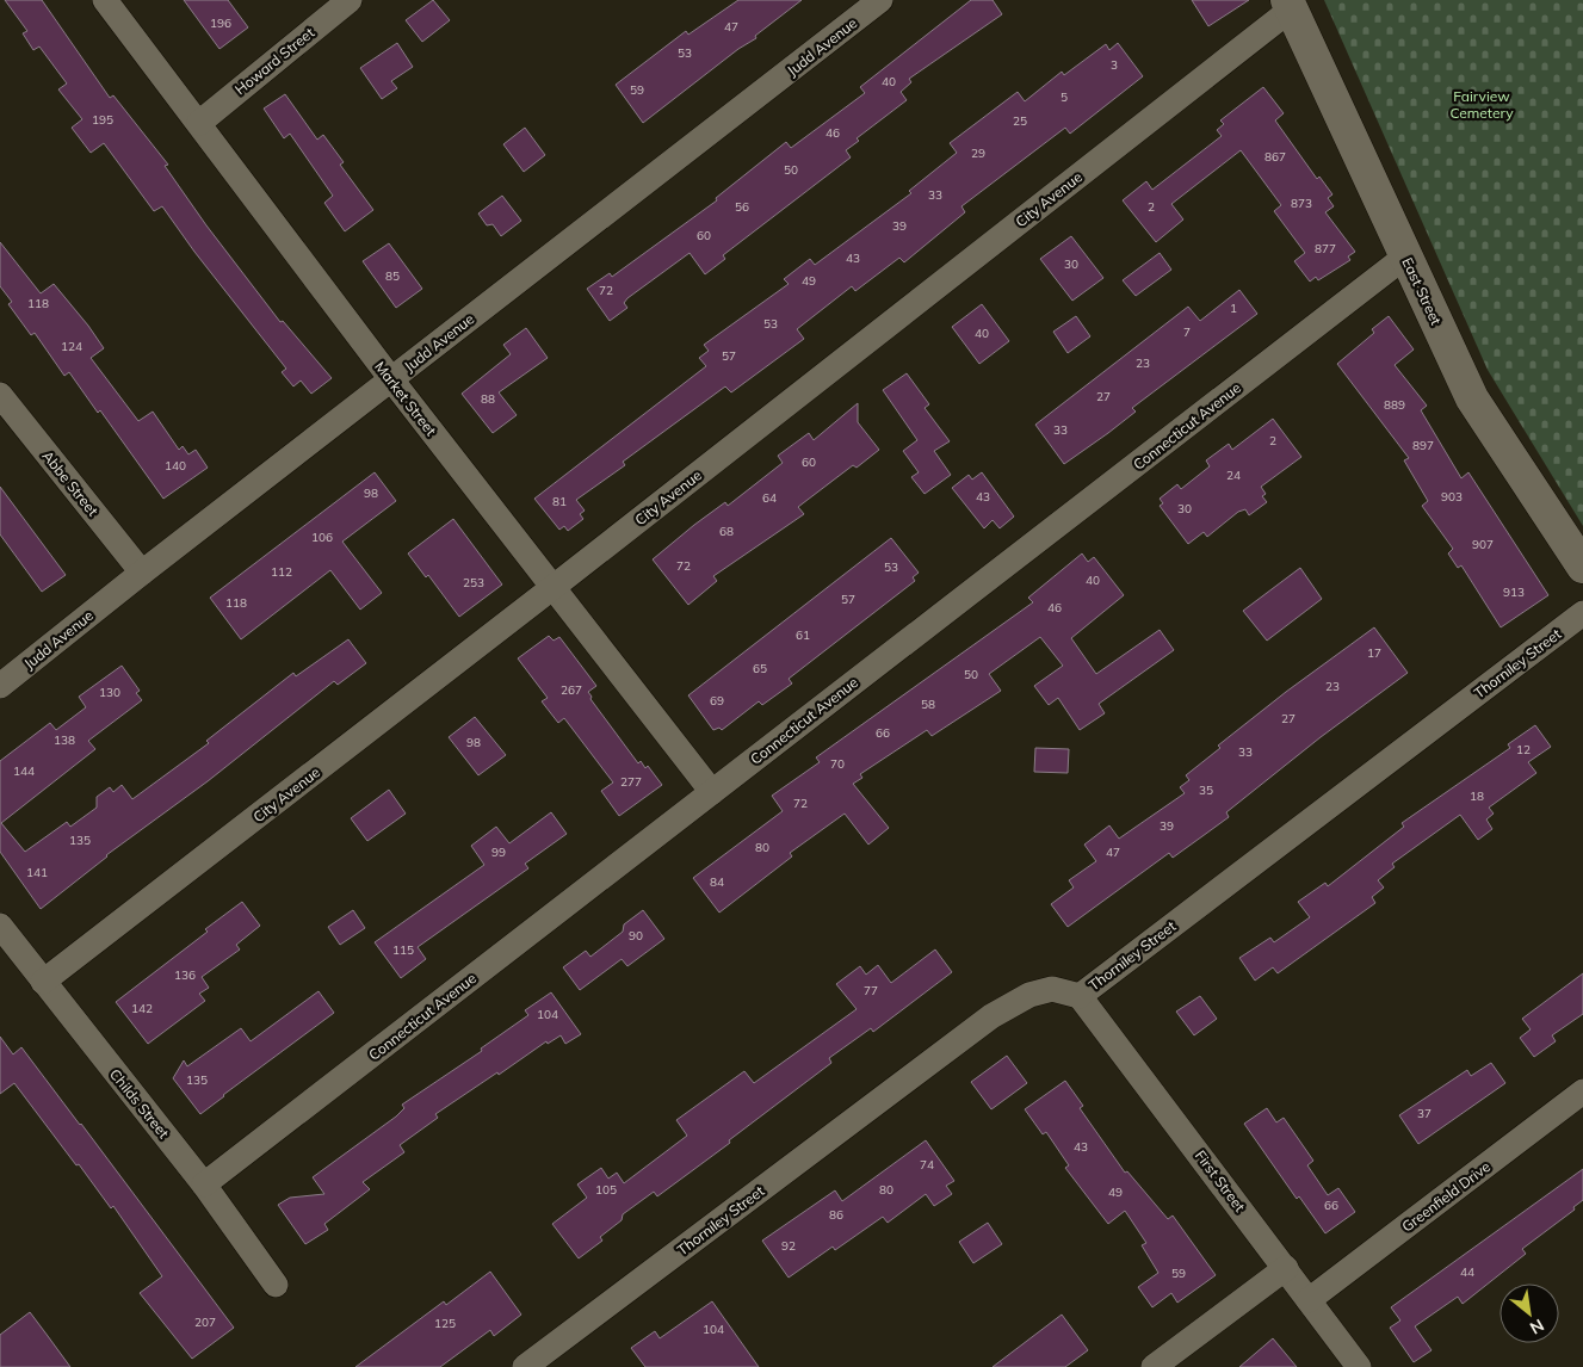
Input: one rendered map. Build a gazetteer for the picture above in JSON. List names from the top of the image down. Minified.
{"streets":{"street":["Judd Avenue","Howard Street","City Avenue","East Street","Market Street","Connecticut Avenue","Abbe Street","Thorniley Street","Childs Street","First Street","Greenfield Drive"]},"crossings":[["Judd Avenue","Market Street"],["Judd Avenue","Abbe Street"],["Howard Street","Market Street"],["City Avenue","East Street"],["City Avenue","Market Street"],["City Avenue","Childs Street"],["East Street","Connecticut Avenue"],["Market Street","Connecticut Avenue"],["Connecticut Avenue","Childs Street"],["Thorniley Street","First Street"],["First Street","Greenfield Drive"]],"parks":["Fairview Cemetery"],"house_numbers":["196","47","53","3","40","59","5","195","25","46","29","867","50","33","873","56","2","39","60","877","43","30","85","49","72","118","1","53","7","40","124","57","23","27","88","889","33","2","897","60","140","24","98","43","903","64","81","30","68","106","907","72","53","112","40","253","913","57","118","46","61","17","65","50","23","267","130","69","58","27","66","138","98","12","33","70","144","277","35","18","72","39","135","80","99","47","141","84","90","115","136","77","142","104","135","37","43","74","105","80","49","66","86","92","44","59","207","125","104"],"north":"bottom right"}
